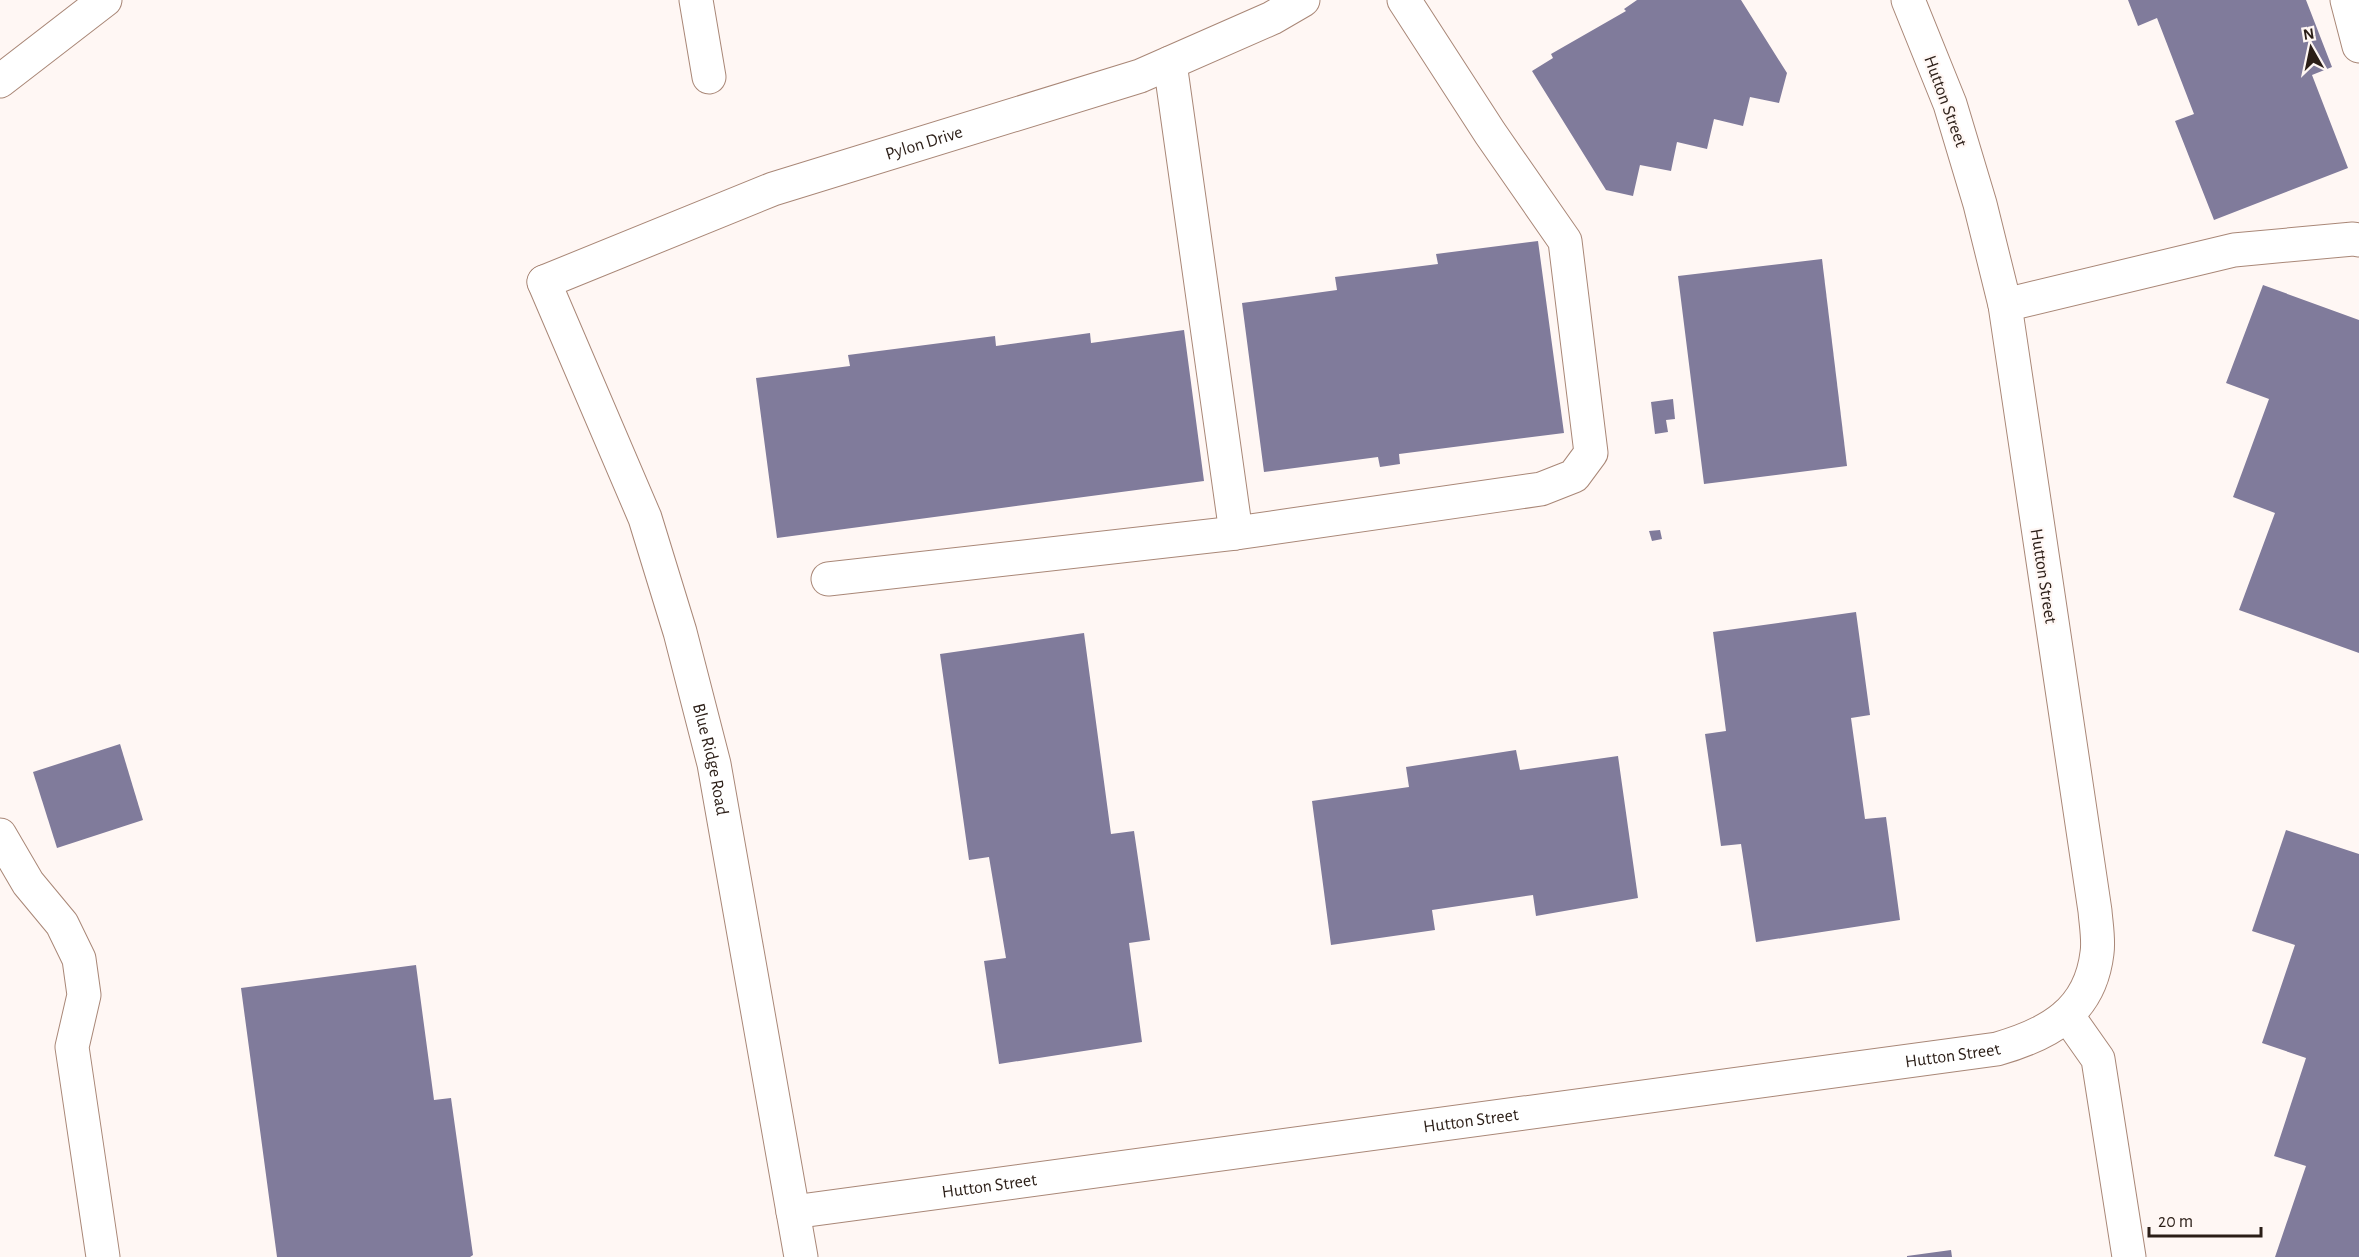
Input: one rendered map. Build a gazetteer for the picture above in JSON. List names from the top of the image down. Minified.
{"streets":{"street":["Hutton Street","Pylon Drive","Blue Ridge Road"]},"crossings":[["Hutton Street","Blue Ridge Road"],["Pylon Drive","Blue Ridge Road"]],"scale_bar":"20 m","north":"top"}
